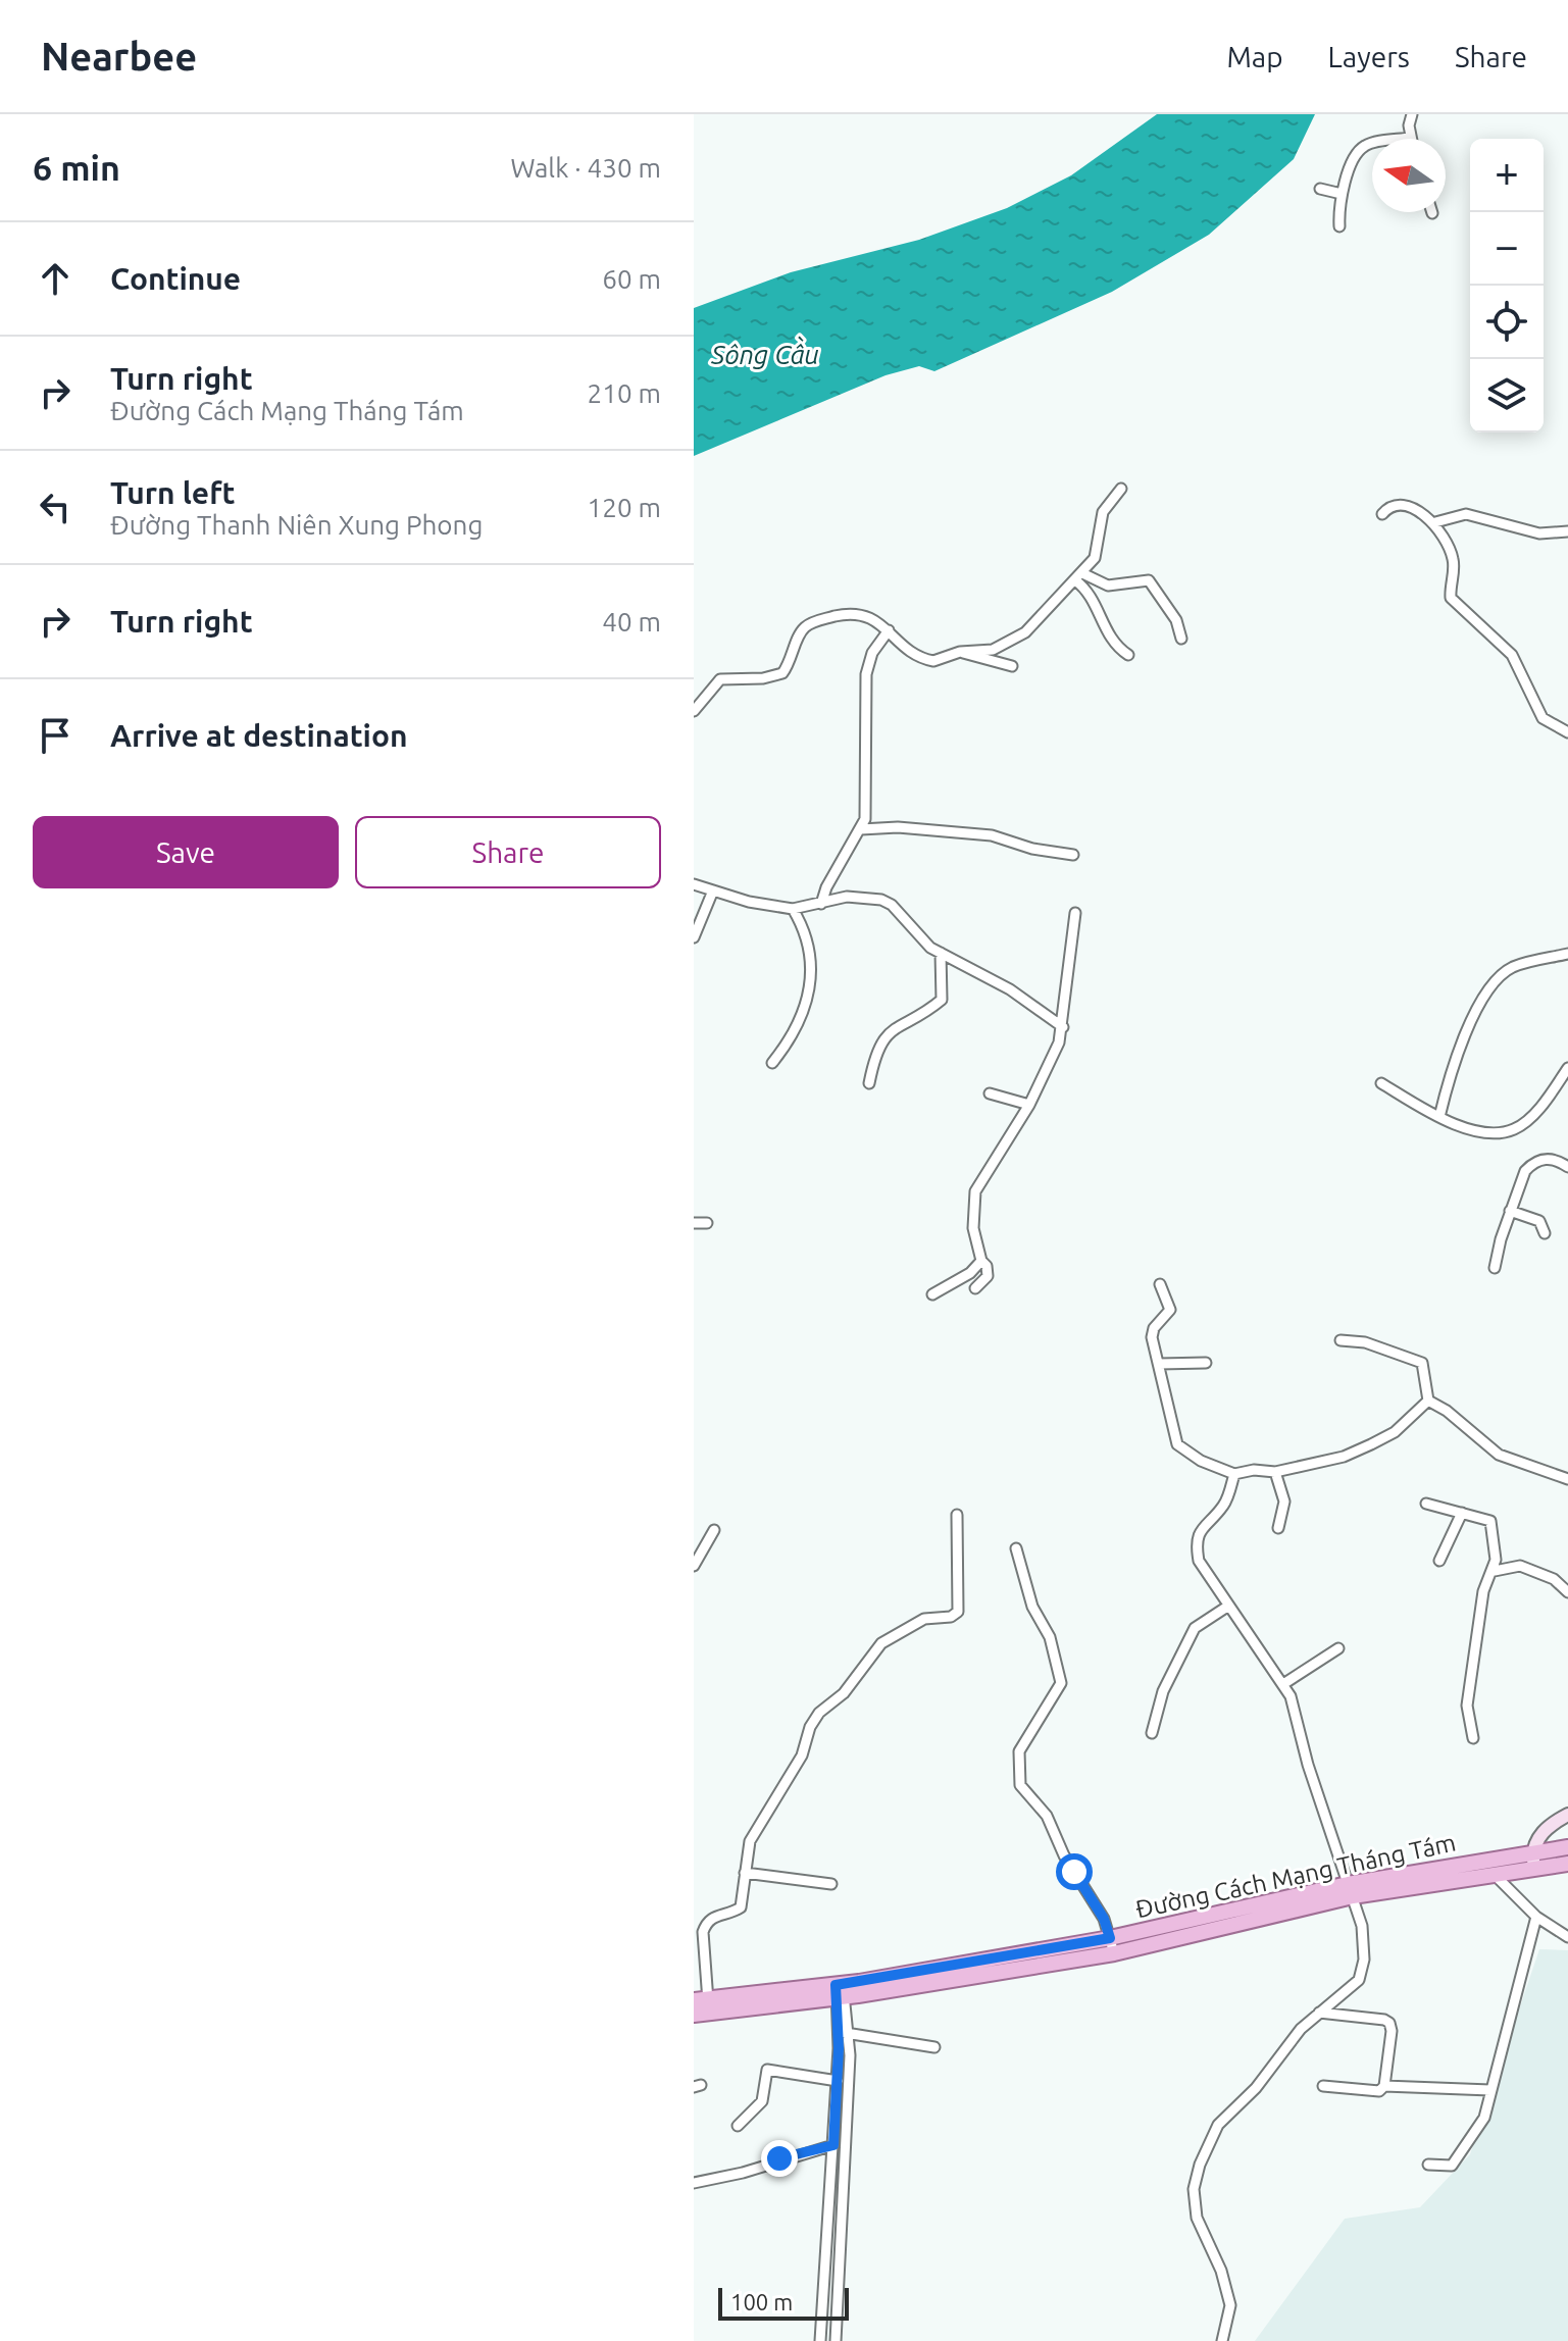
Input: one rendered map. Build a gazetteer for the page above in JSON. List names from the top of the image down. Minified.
{"streets":{"main road":["Đường Cách Mạng Tháng Tám"]},"water":["Sông Cầu"],"scale_bar":"100 m","north":"left","page":{"header":"Nearbee","nav":["Map","Layers","Share"],"heading":["6 min","Walk · 430 m"],"map_buttons":["+","−"],"list":[["Continue","60 m"],["Turn right","Đường Cách Mạng Tháng Tám","210 m"],["Turn left","Đường Thanh Niên Xung Phong","120 m"],["Turn right","40 m"],"Arrive at destination"],"buttons":["Save","Share"],"scale":"100 m"}}
